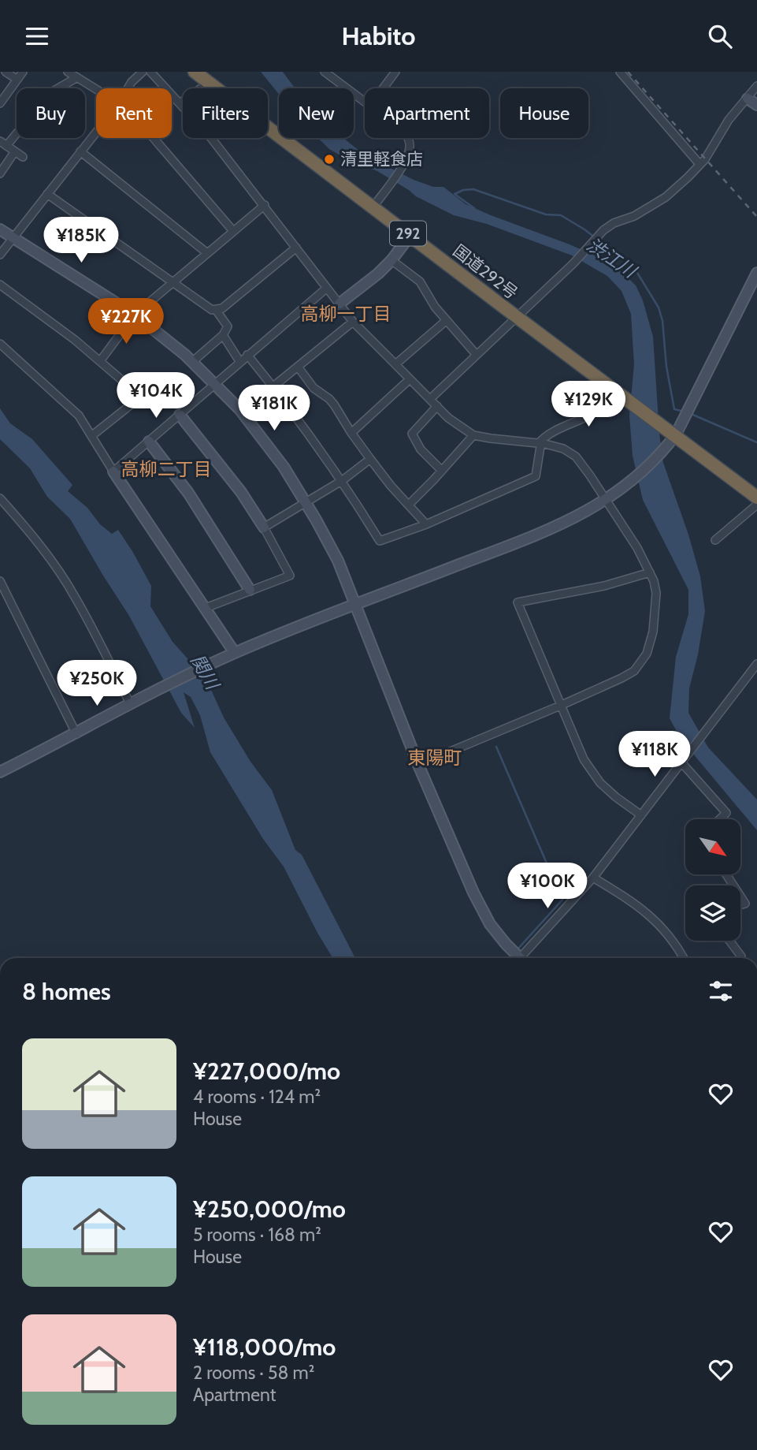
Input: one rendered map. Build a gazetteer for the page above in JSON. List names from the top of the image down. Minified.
{"streets":{"highway":["292","国道292号"]},"districts":["高柳一丁目","高柳二丁目","東陽町"],"water":["渋江川","関川"],"places":["清里軽食店"],"north":"bottom right","page":{"header":"Habito","chip":["Buy","Rent","Filters","New","Apartment","House"],"price":["¥185K","¥227K","¥104K","¥129K","¥181K","¥250K","¥118K","¥100K"],"heading":"8 homes","list":[{"name":"¥227,000/mo","note":"4 rooms · 124 m² · House"},{"name":"¥250,000/mo","note":"5 rooms · 168 m² · House"},{"name":"¥118,000/mo","note":"2 rooms · 58 m² · Apartment"}]}}
